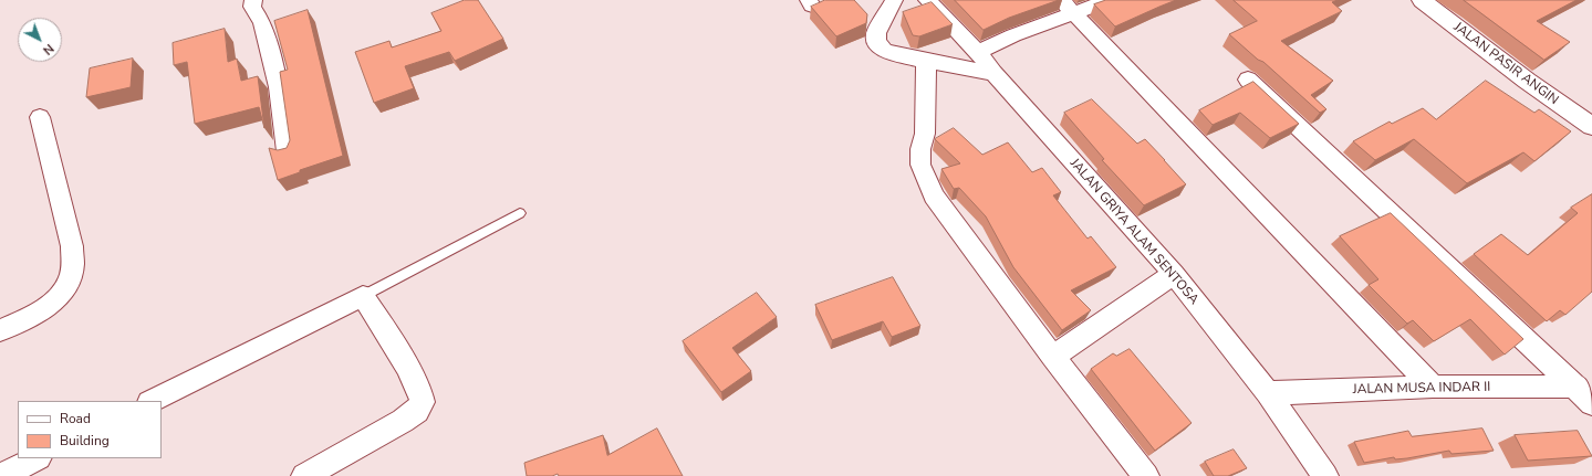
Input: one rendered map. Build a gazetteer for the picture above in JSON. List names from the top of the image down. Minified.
{"streets":{"street":["JALAN PASIR ANGIN","JALAN GRIYA ALAM SENTOSA","JALAN MUSA INDAR II"]},"crossings":[["JALAN GRIYA ALAM SENTOSA","JALAN MUSA INDAR II"]],"legend":["Road","Building"],"north":"bottom right"}
